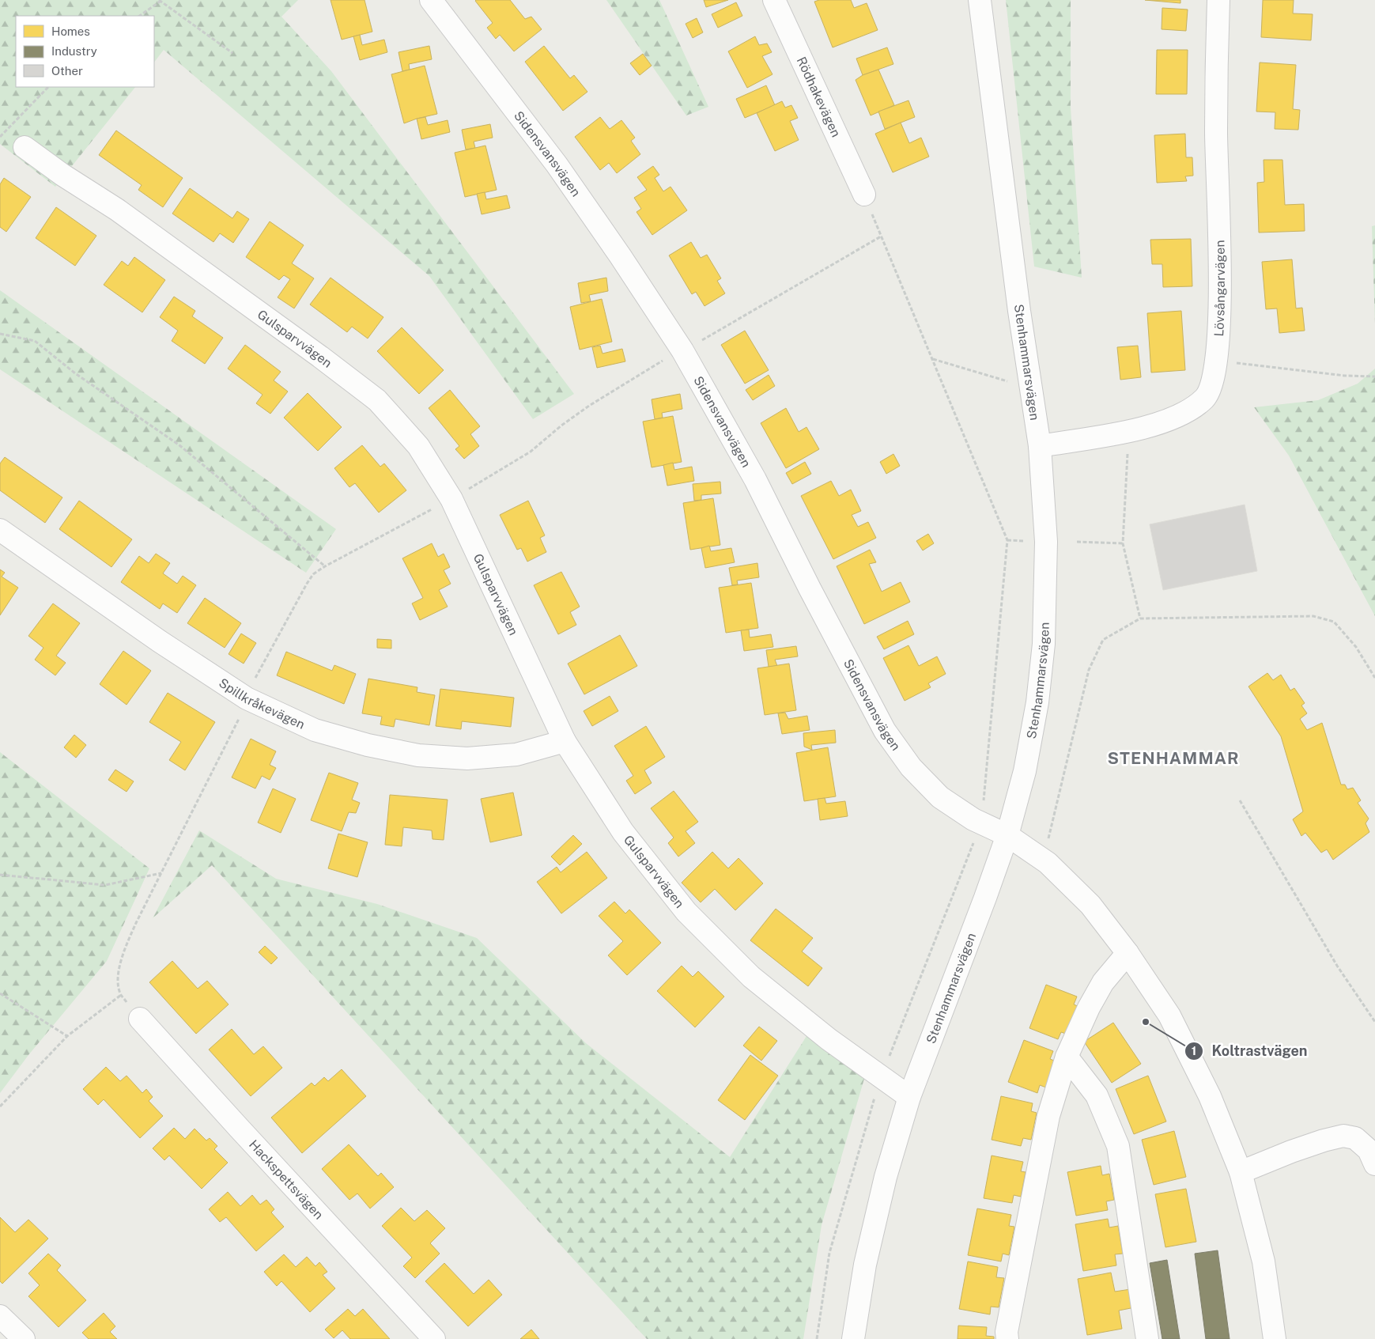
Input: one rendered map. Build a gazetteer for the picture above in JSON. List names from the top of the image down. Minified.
{"streets":{"street":["Rödhakevägen","Sidensvansvägen","Lövsångarvägen","Gulsparvvägen","Stenhammarsvägen","Spillkråkevägen","Hackspettsvägen"]},"crossings":[["Sidensvansvägen","Stenhammarsvägen"],["Lövsångarvägen","Stenhammarsvägen"],["Gulsparvvägen","Stenhammarsvägen"],["Gulsparvvägen","Spillkråkevägen"]],"districts":["STENHAMMAR"],"places":["Koltrastvägen"],"legend":["Homes","Industry","Other"]}
